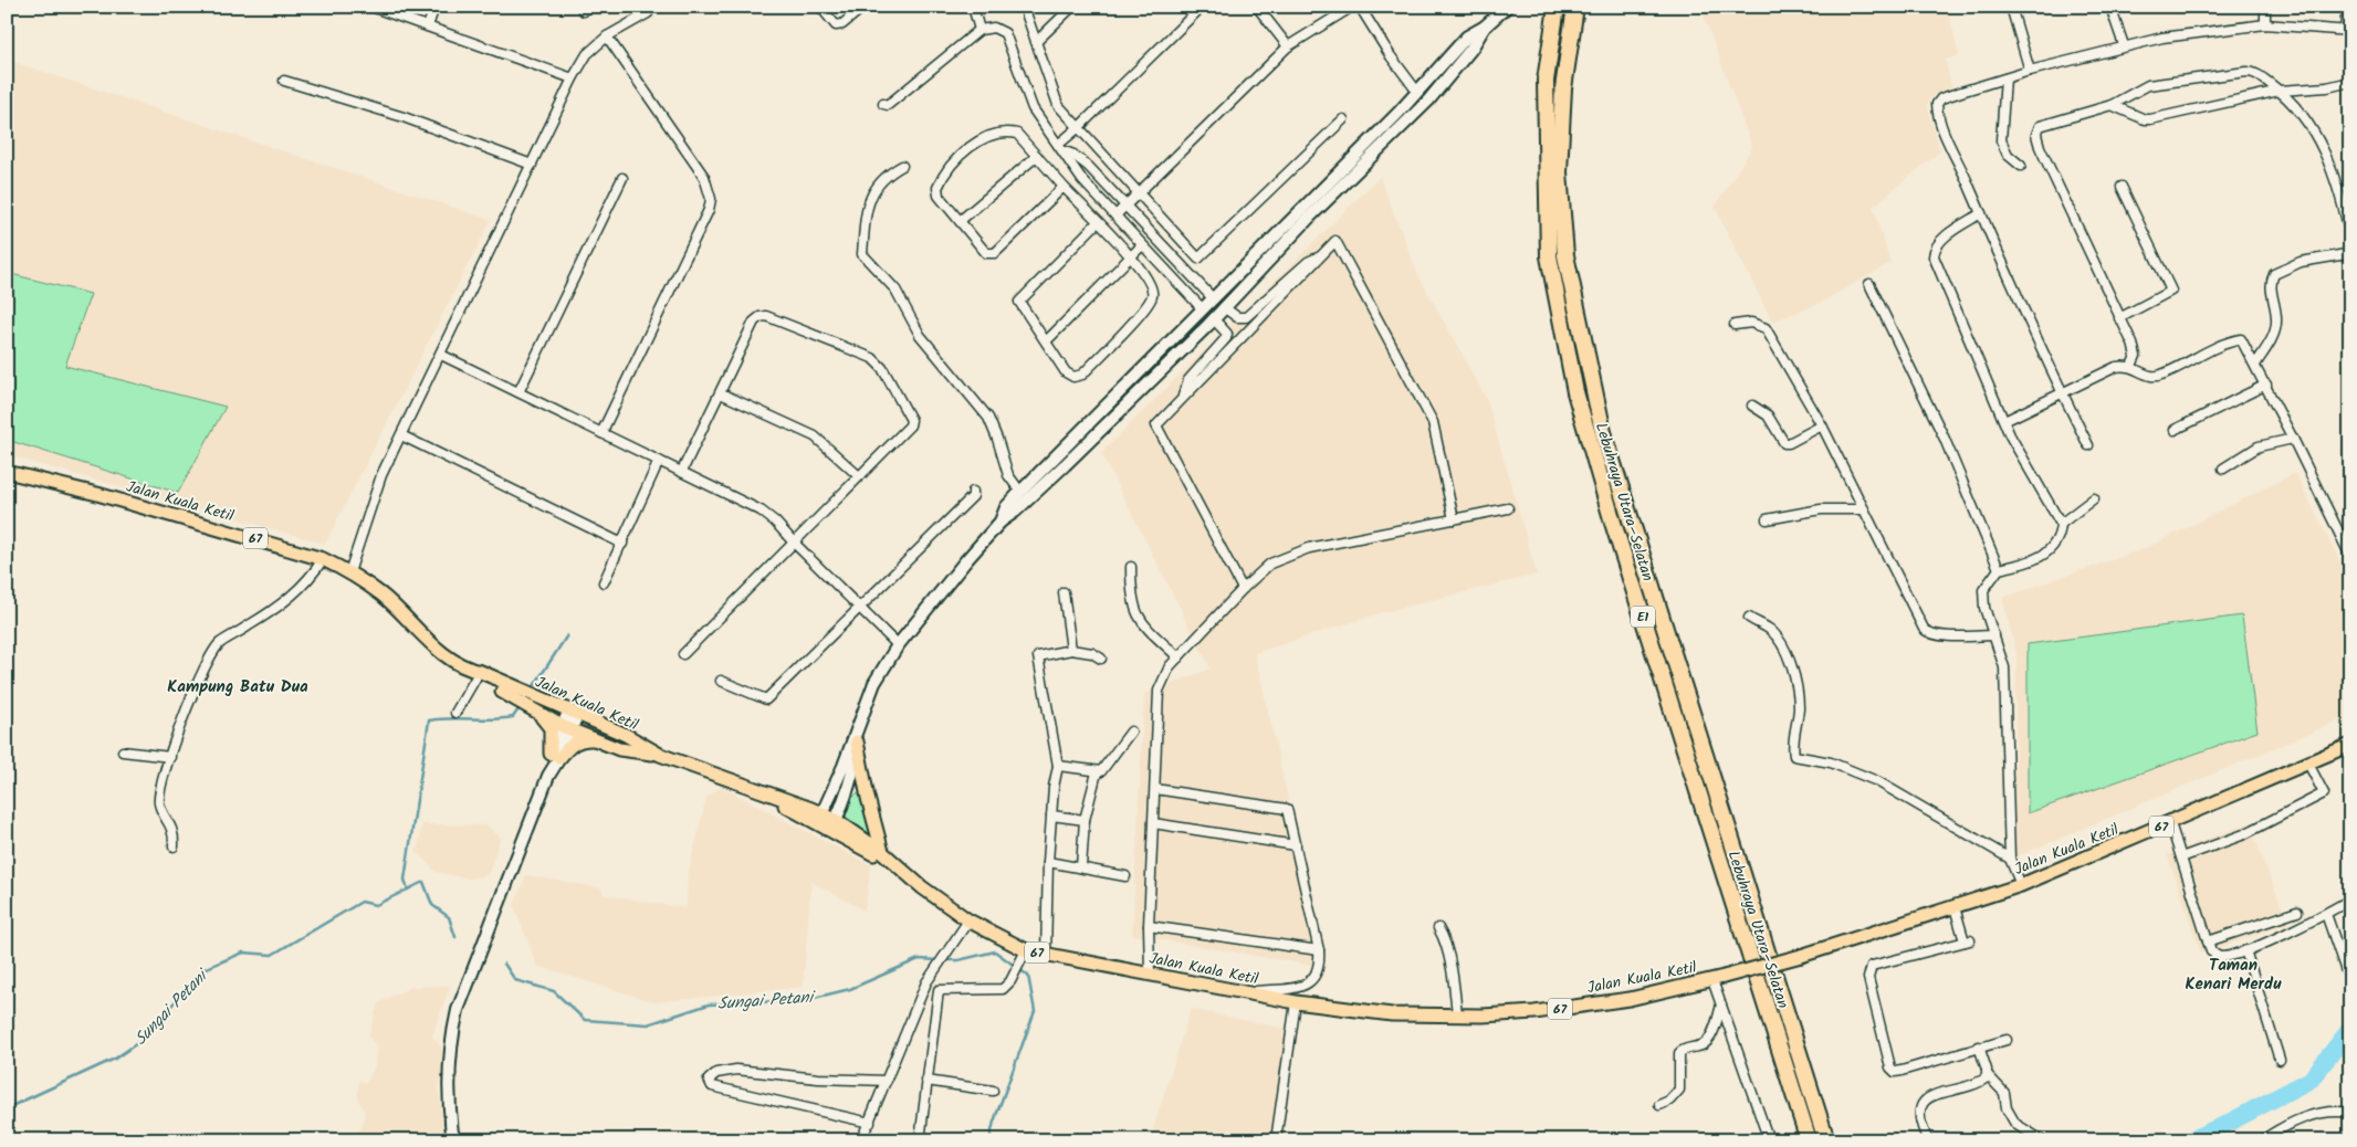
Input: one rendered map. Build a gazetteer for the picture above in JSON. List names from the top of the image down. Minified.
{"streets":{"highway":["Lebuhraya Utara–Selatan","E1"],"main road":["Jalan Kuala Ketil","67"]},"districts":["Kampung Batu Dua","Taman Kenari Merdu"],"water":["Sungai Petani"]}
